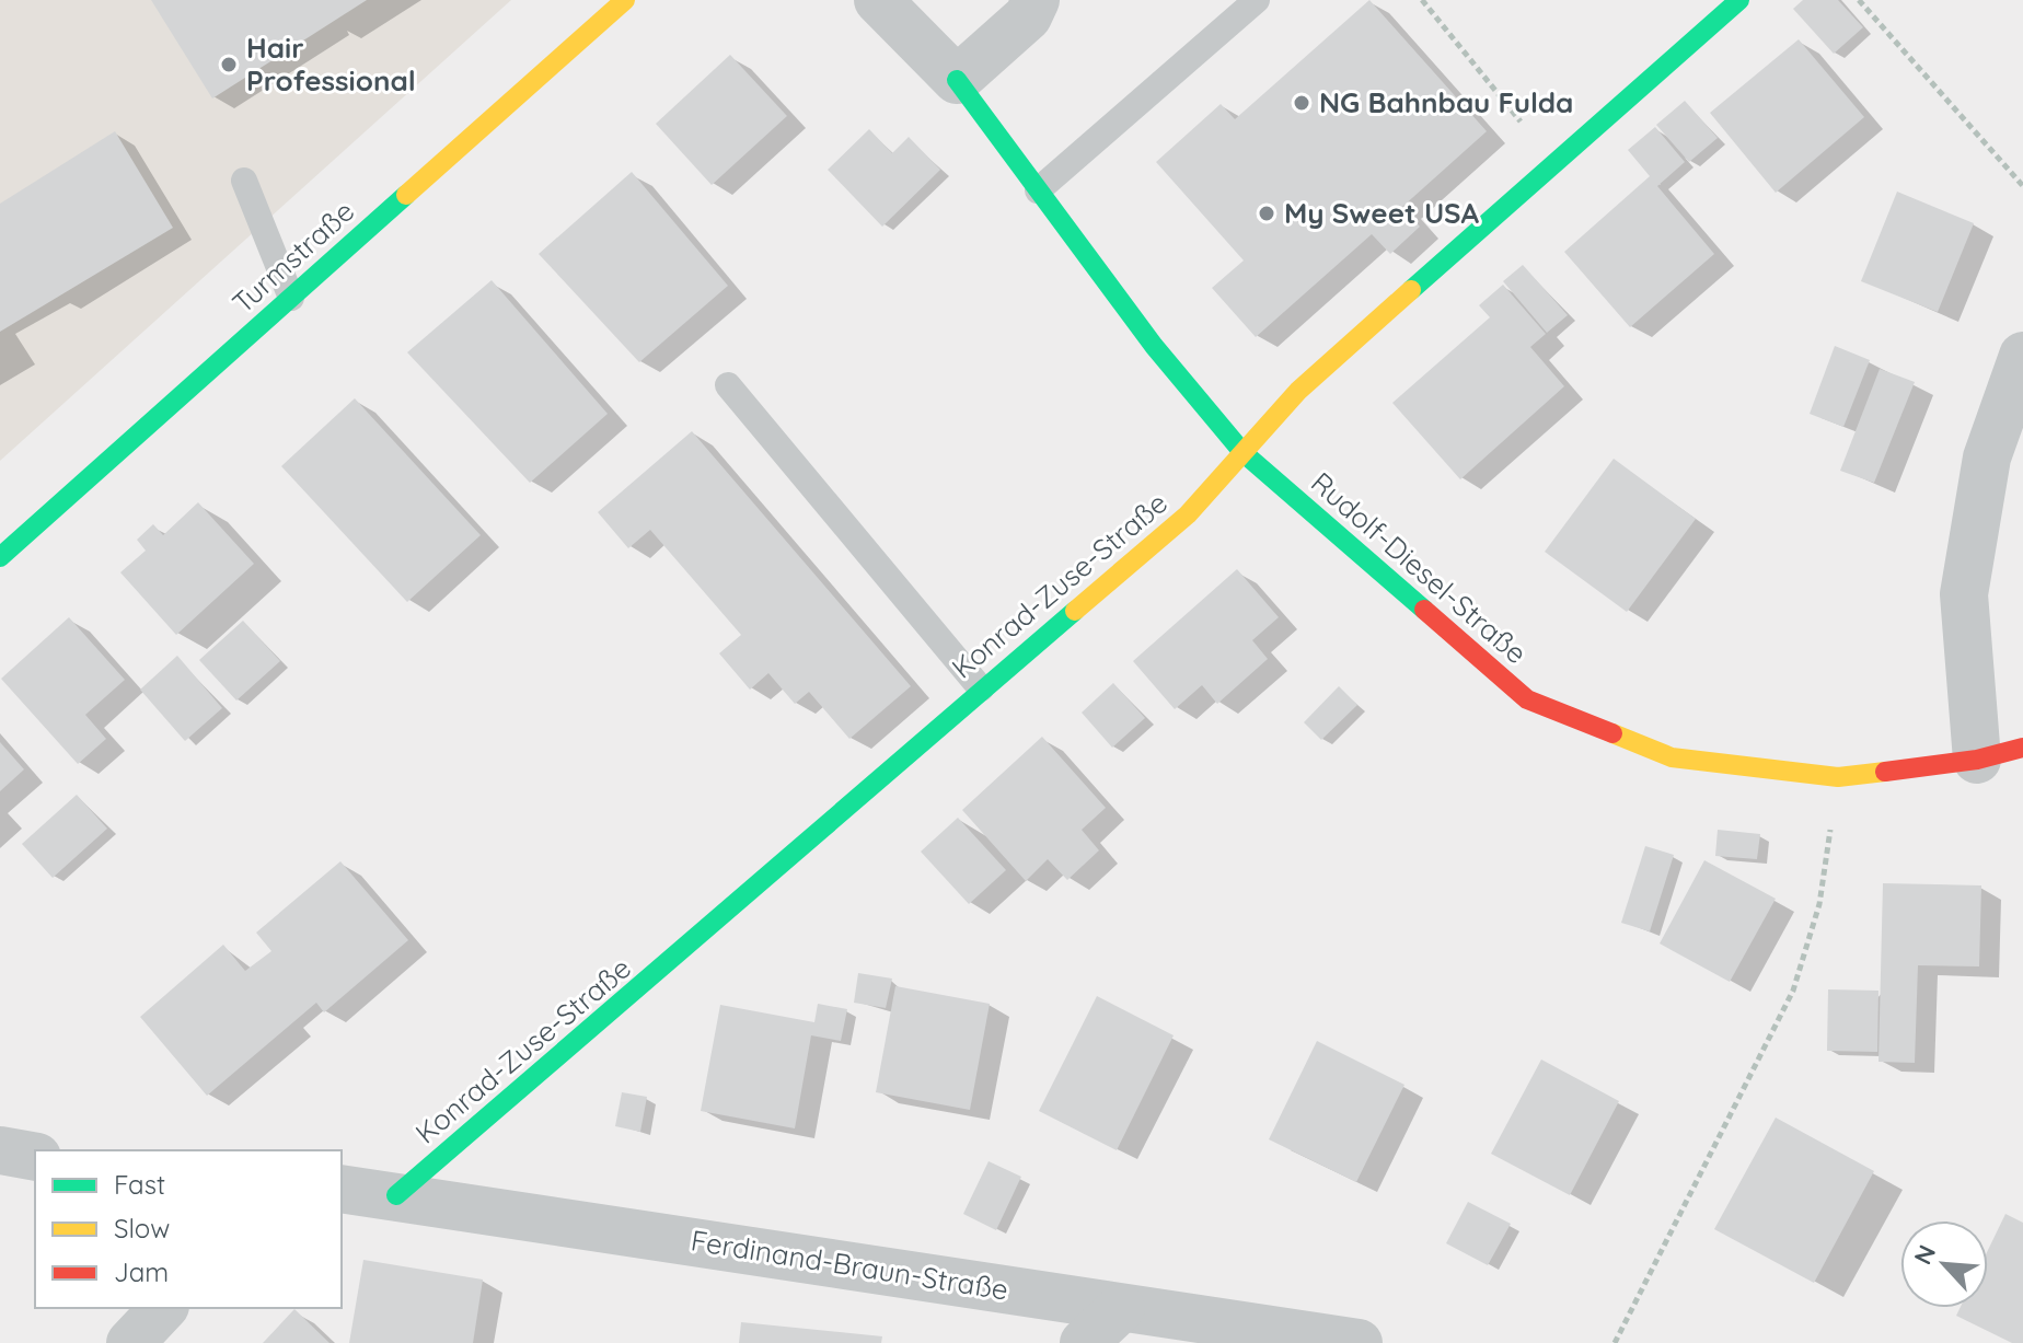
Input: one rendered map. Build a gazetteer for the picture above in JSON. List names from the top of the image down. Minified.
{"streets":{"street":["Turmstraße","Rudolf-Diesel-Straße","Konrad-Zuse-Straße","Ferdinand-Braun-Straße"]},"crossings":[["Rudolf-Diesel-Straße","Konrad-Zuse-Straße"],["Konrad-Zuse-Straße","Ferdinand-Braun-Straße"]],"places":["Hair Professional","NG Bahnbau Fulda","My Sweet USA"],"legend":["Fast","Slow","Jam"],"north":"top left"}
